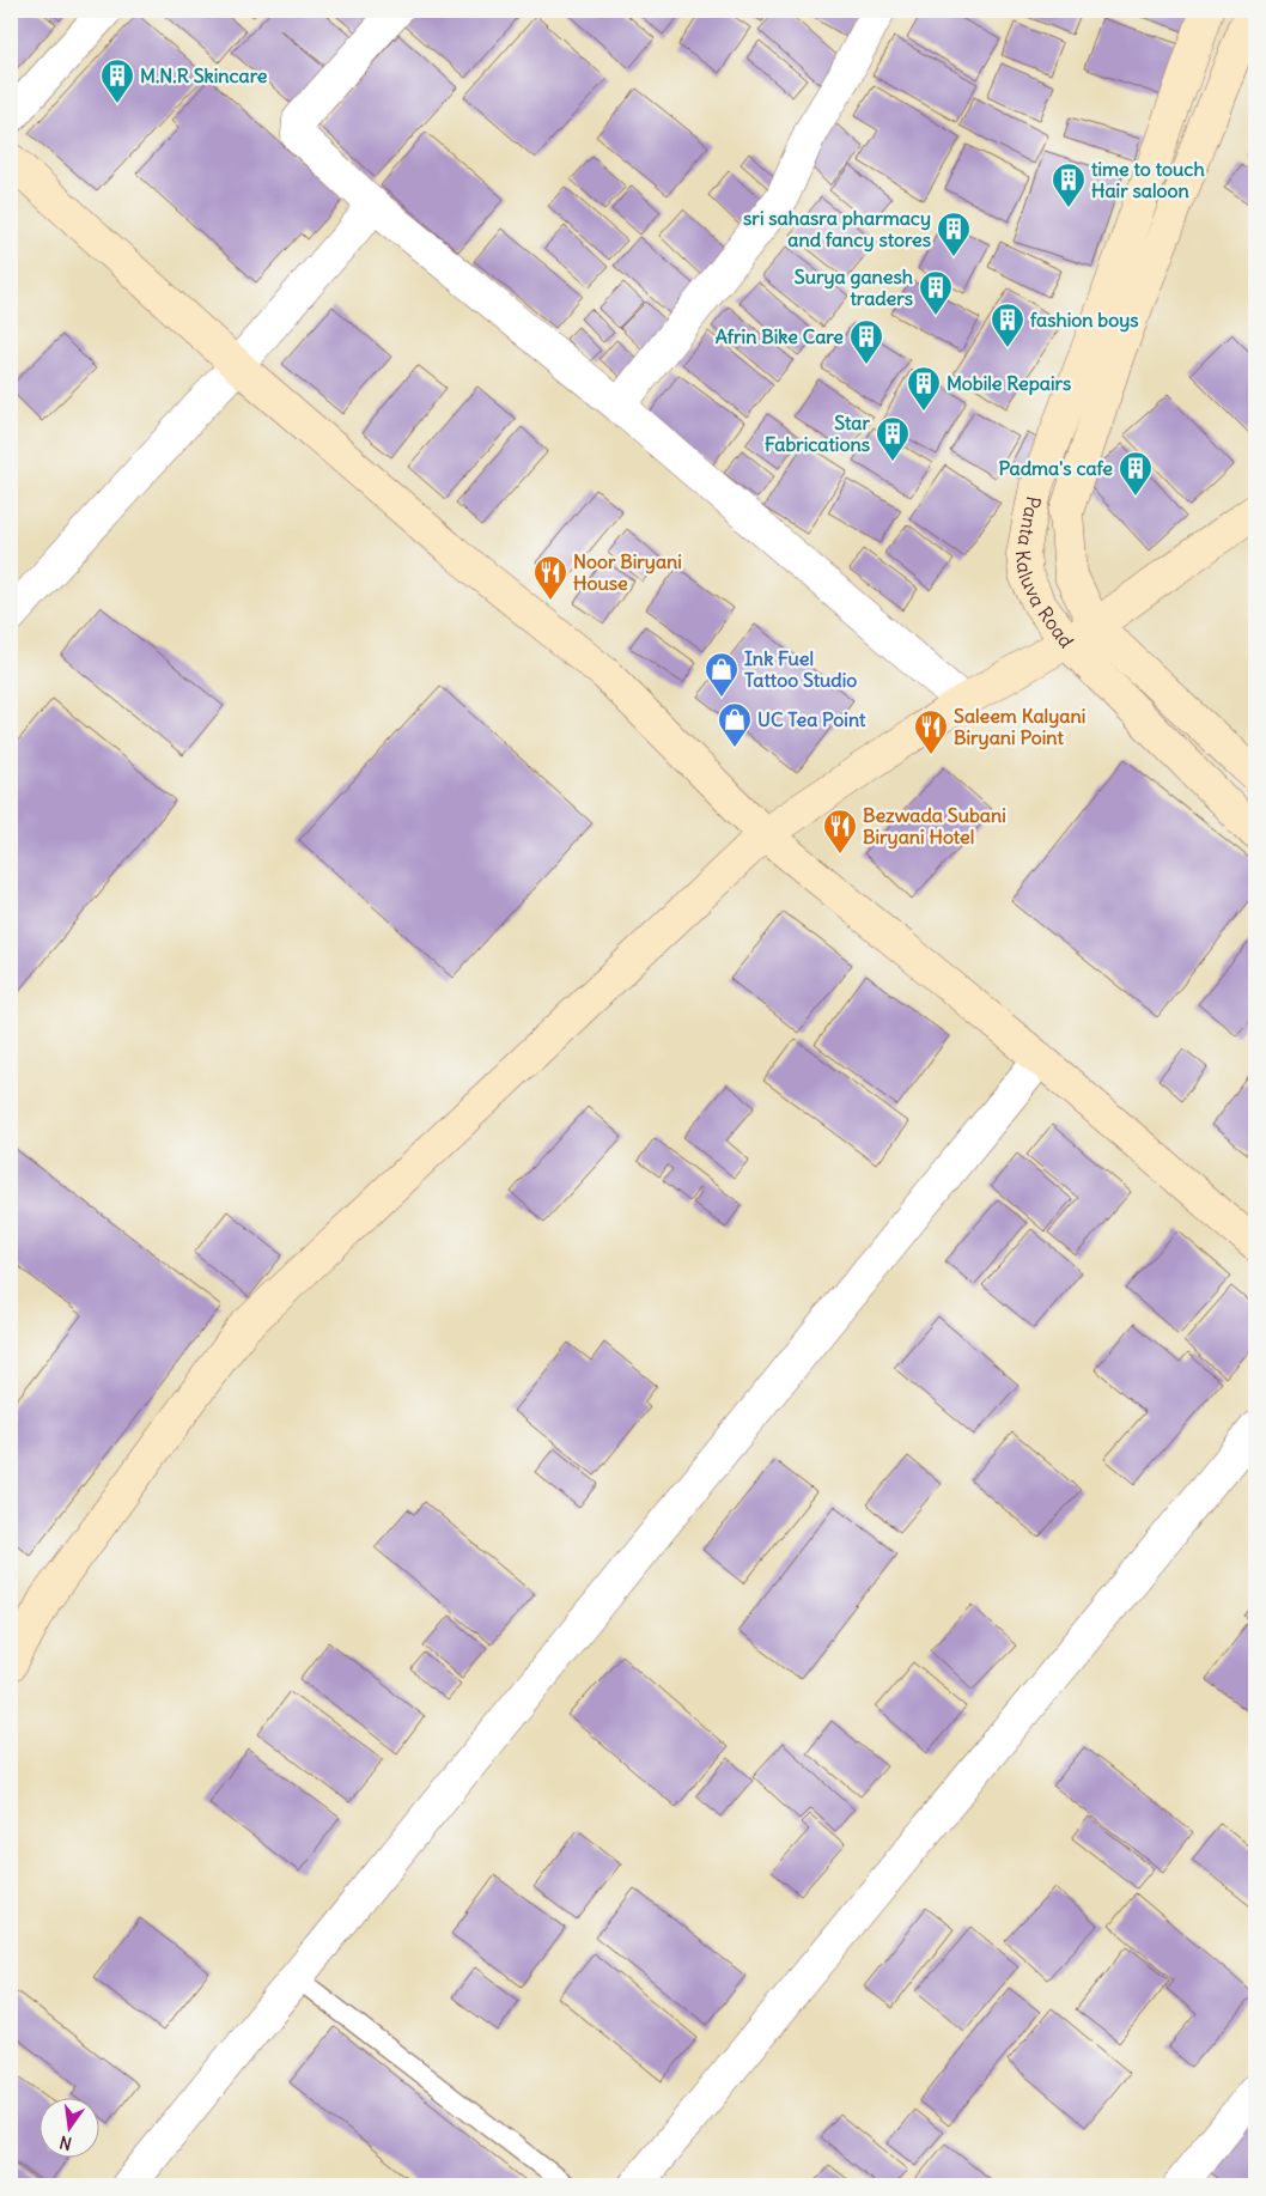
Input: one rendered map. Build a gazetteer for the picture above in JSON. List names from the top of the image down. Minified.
{"streets":{"street":["Panta Kaluva Road"]},"places":{"building":["M.N.R Skincare","time to touch Hair saloon","sri sahasra pharmacy and fancy stores","Surya ganesh traders","fashion boys","Afrin Bike Care","Mobile Repairs","Star Fabrications","Padma's cafe"],"restaurant":["Noor Biryani House","Saleem Kalyani Biryani Point","Bezwada Subani Biryani Hotel"],"shop":["Ink Fuel Tattoo Studio","UC Tea Point"]},"north":"bottom"}
